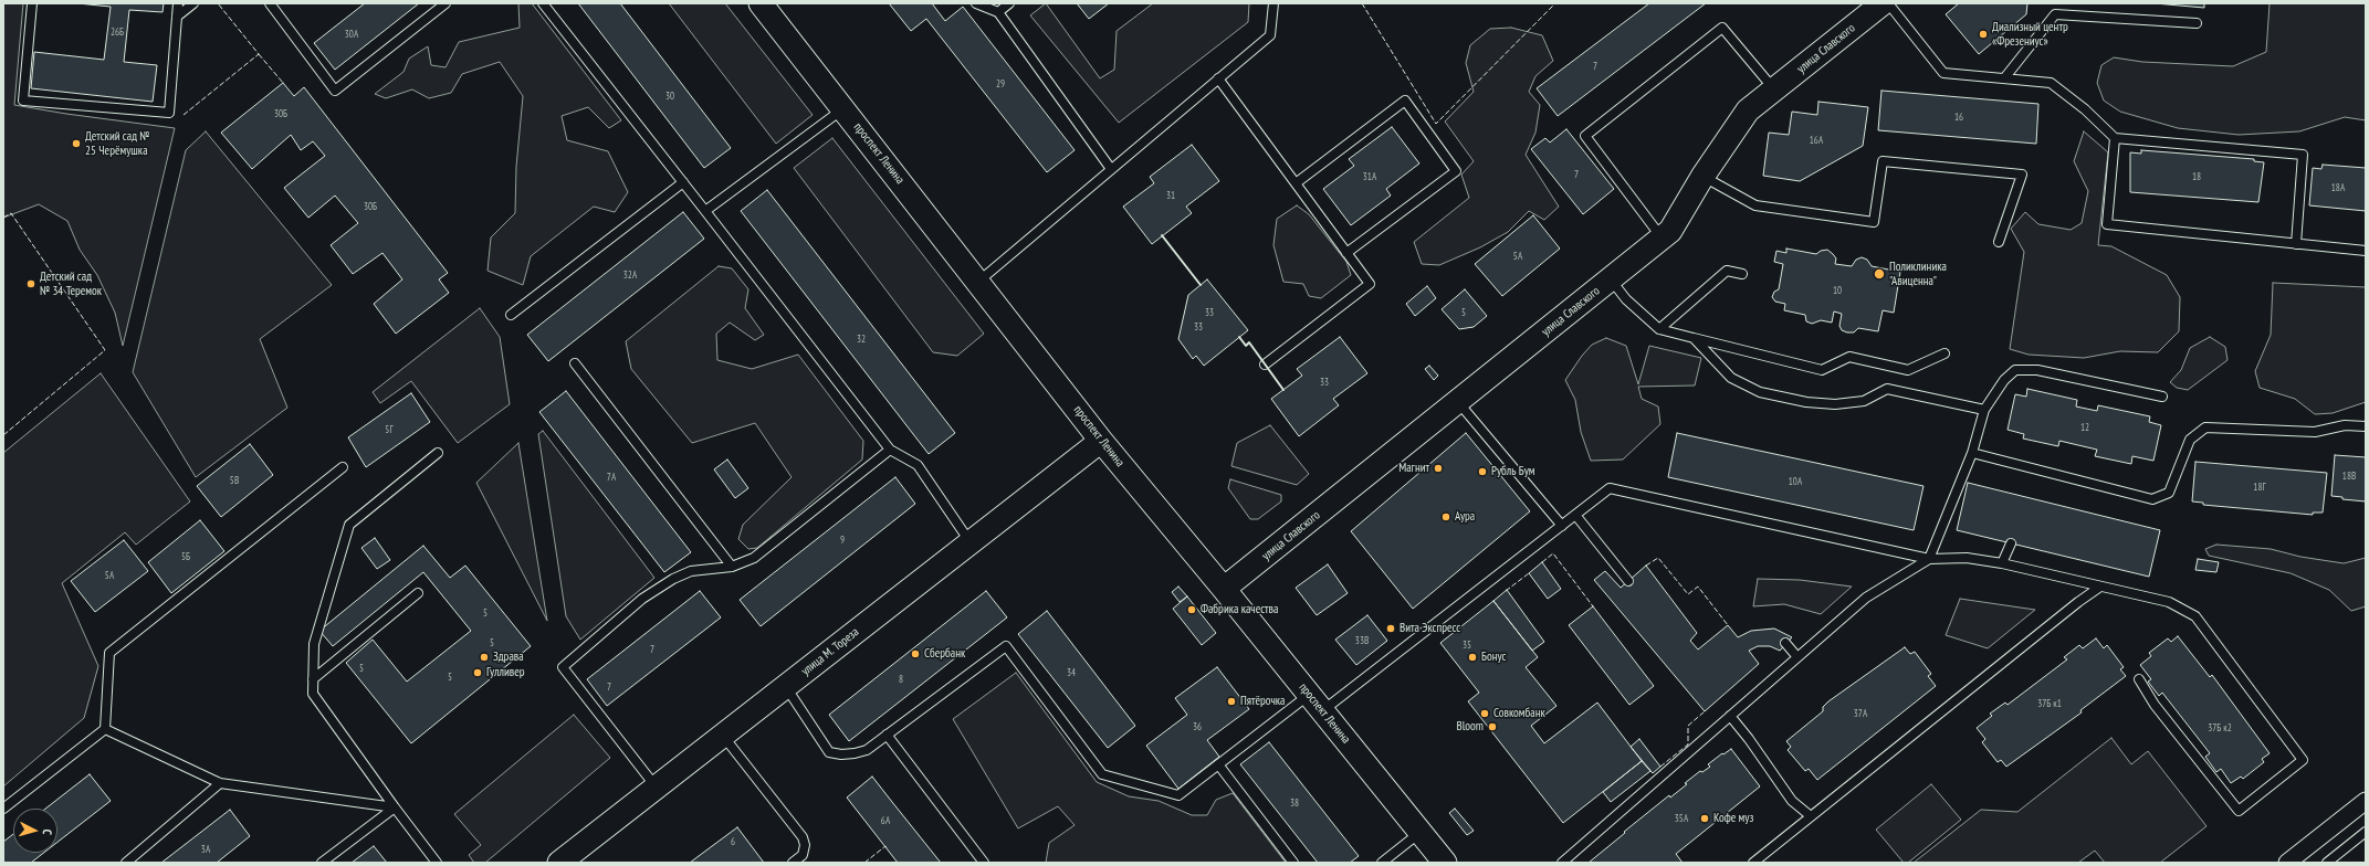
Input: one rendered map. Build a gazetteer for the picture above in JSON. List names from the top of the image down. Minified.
{"streets":{"street":["улица Славского","проспект Ленина","улица М. Тореза"]},"crossings":[["улица Славского","проспект Ленина"],["проспект Ленина","улица М. Тореза"]],"places":["Диализный центр «Фрезениус»","Детский сад № 25 Черёмушка","Поликлиника \"Авиценна\"","Детский сад № 34 Теремок","Магнит","Рубль Бум","Аура","Фабрика качества","Вита Экспресс","Сбербанк","Здрава","Бонус","Гулливер","Пятёрочка","Совкомбанк","Bloom","Кофе муз"],"house_numbers":["26Б","30А","7","29","30","30Б","16","16А","7","31А","18","18А","31","30Б","5А","32А","10","33","5","33","32","33","12","5Г","18В","7А","5В","10А","18Г","9","5Б","5А","5","33В","5","35","7","5","34","5","8","7","37Б к1","37А","36","37Б к2","38","35А","6А","6","3А"],"north":"right"}
